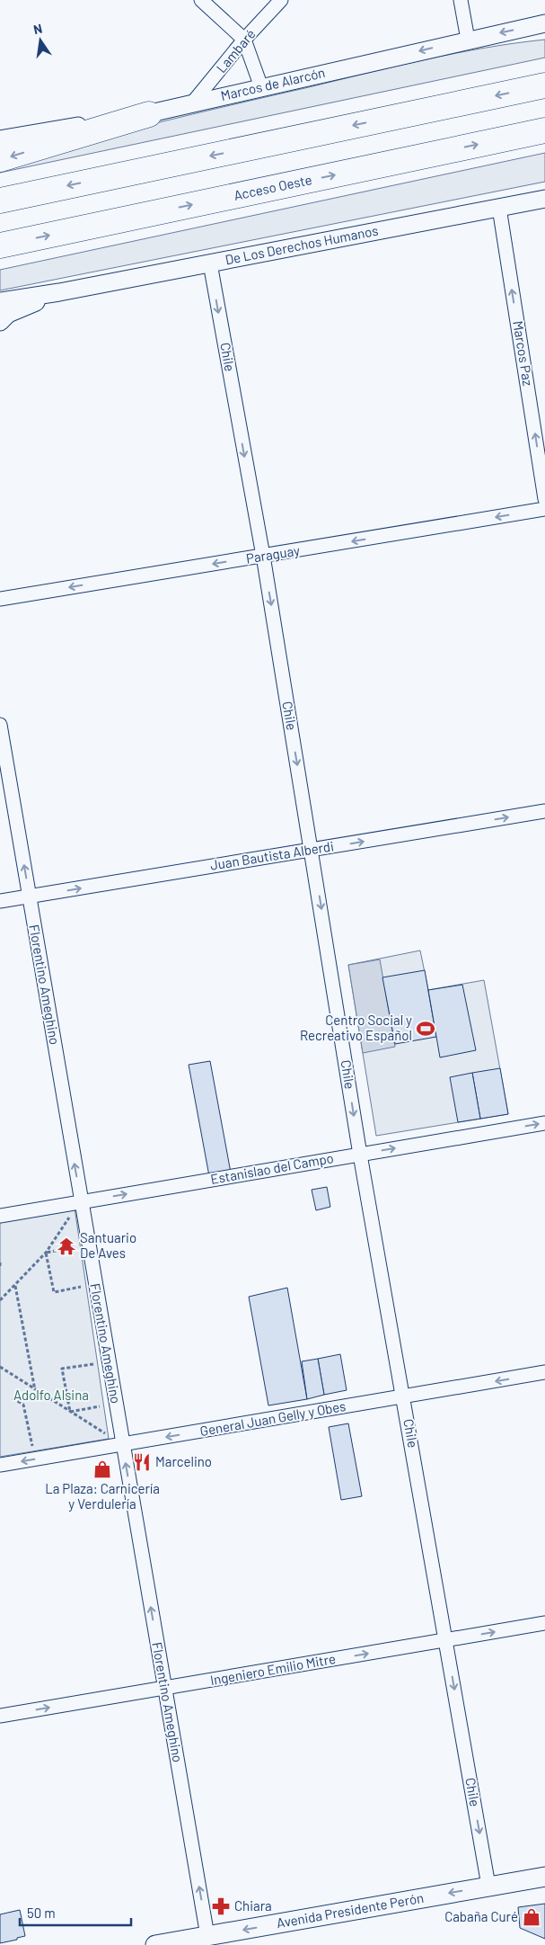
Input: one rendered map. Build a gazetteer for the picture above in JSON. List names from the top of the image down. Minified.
{"streets":{"highway":["Acceso Oeste"],"main road":["Avenida Presidente Perón"],"street":["Lambaré","Marcos de Alarcón","De Los Derechos Humanos","Marcos Paz","Chile","Paraguay","Juan Bautista Alberdi","Florentino Ameghino","Estanislao del Campo","General Juan Gelly y Obes","Ingeniero Emilio Mitre"]},"crossings":[["Lambaré","Marcos de Alarcón"],["De Los Derechos Humanos","Marcos Paz"],["De Los Derechos Humanos","Chile"],["Chile","Paraguay"],["Chile","Juan Bautista Alberdi"],["Chile","Estanislao del Campo"],["Chile","General Juan Gelly y Obes"],["Chile","Ingeniero Emilio Mitre"],["Chile","Avenida Presidente Perón"],["Juan Bautista Alberdi","Florentino Ameghino"],["Florentino Ameghino","Estanislao del Campo"],["Florentino Ameghino","General Juan Gelly y Obes"],["Florentino Ameghino","Ingeniero Emilio Mitre"],["Florentino Ameghino","Avenida Presidente Perón"]],"one_way":["Marcos de Alarcón","Marcos Paz","Chile","Paraguay","Juan Bautista Alberdi","Florentino Ameghino","Estanislao del Campo","General Juan Gelly y Obes","Ingeniero Emilio Mitre","Avenida Presidente Perón"],"parks":["Adolfo Alsina"],"places":{"sports":["Centro Social y Recreativo Español"],"temple":["Santuario De Aves"],"restaurant":["Marcelino"],"shop":["La Plaza: Carnicería y Verdulería","Cabaña Curé"],"pharmacy":["Chiara"]},"scale_bar":"50 m","north":"top"}
